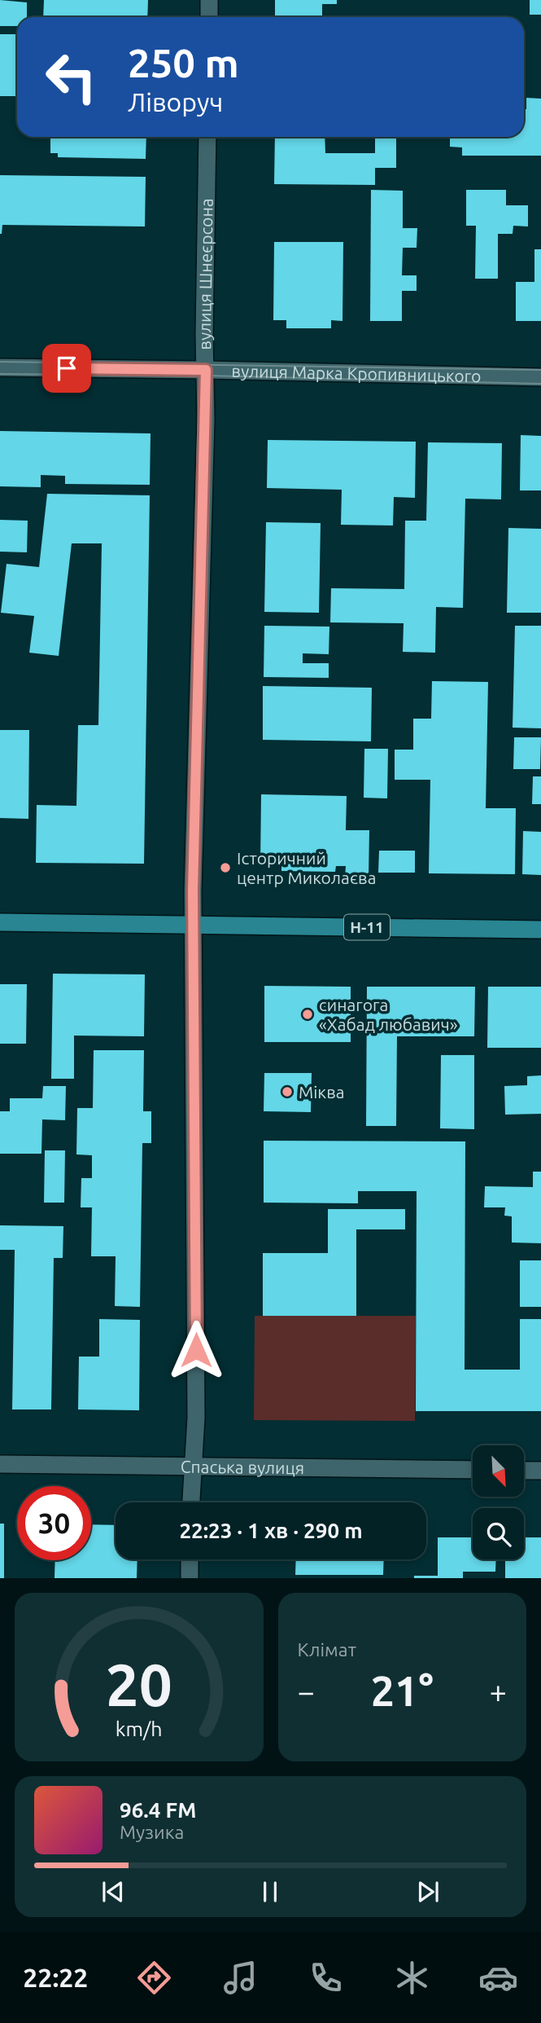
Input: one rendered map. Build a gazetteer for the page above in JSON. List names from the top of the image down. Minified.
{"streets":{"main road":["Н-11"],"street":["вулиця Шнеєрсона","вулиця Марка Кропивницького","Спаська вулиця"]},"crossings":[["вулиця Шнеєрсона","вулиця Марка Кропивницького"],["вулиця Шнеєрсона","Н-11"],["вулиця Шнеєрсона","Спаська вулиця"]],"places":["Історичний центр Миколаєва","синагога «Хабад любавич»","Міква"],"north":"bottom right","page":{"turn":["250 m","Ліворуч"],"limit":"30","trip":"22:23 · 1 хв · 290 m","tile":"Клімат","heat":["−","21°","+"],"song":["96.4 FM","Музика"],"tabs":"22:22","gauge":["20","km/h"]}}
